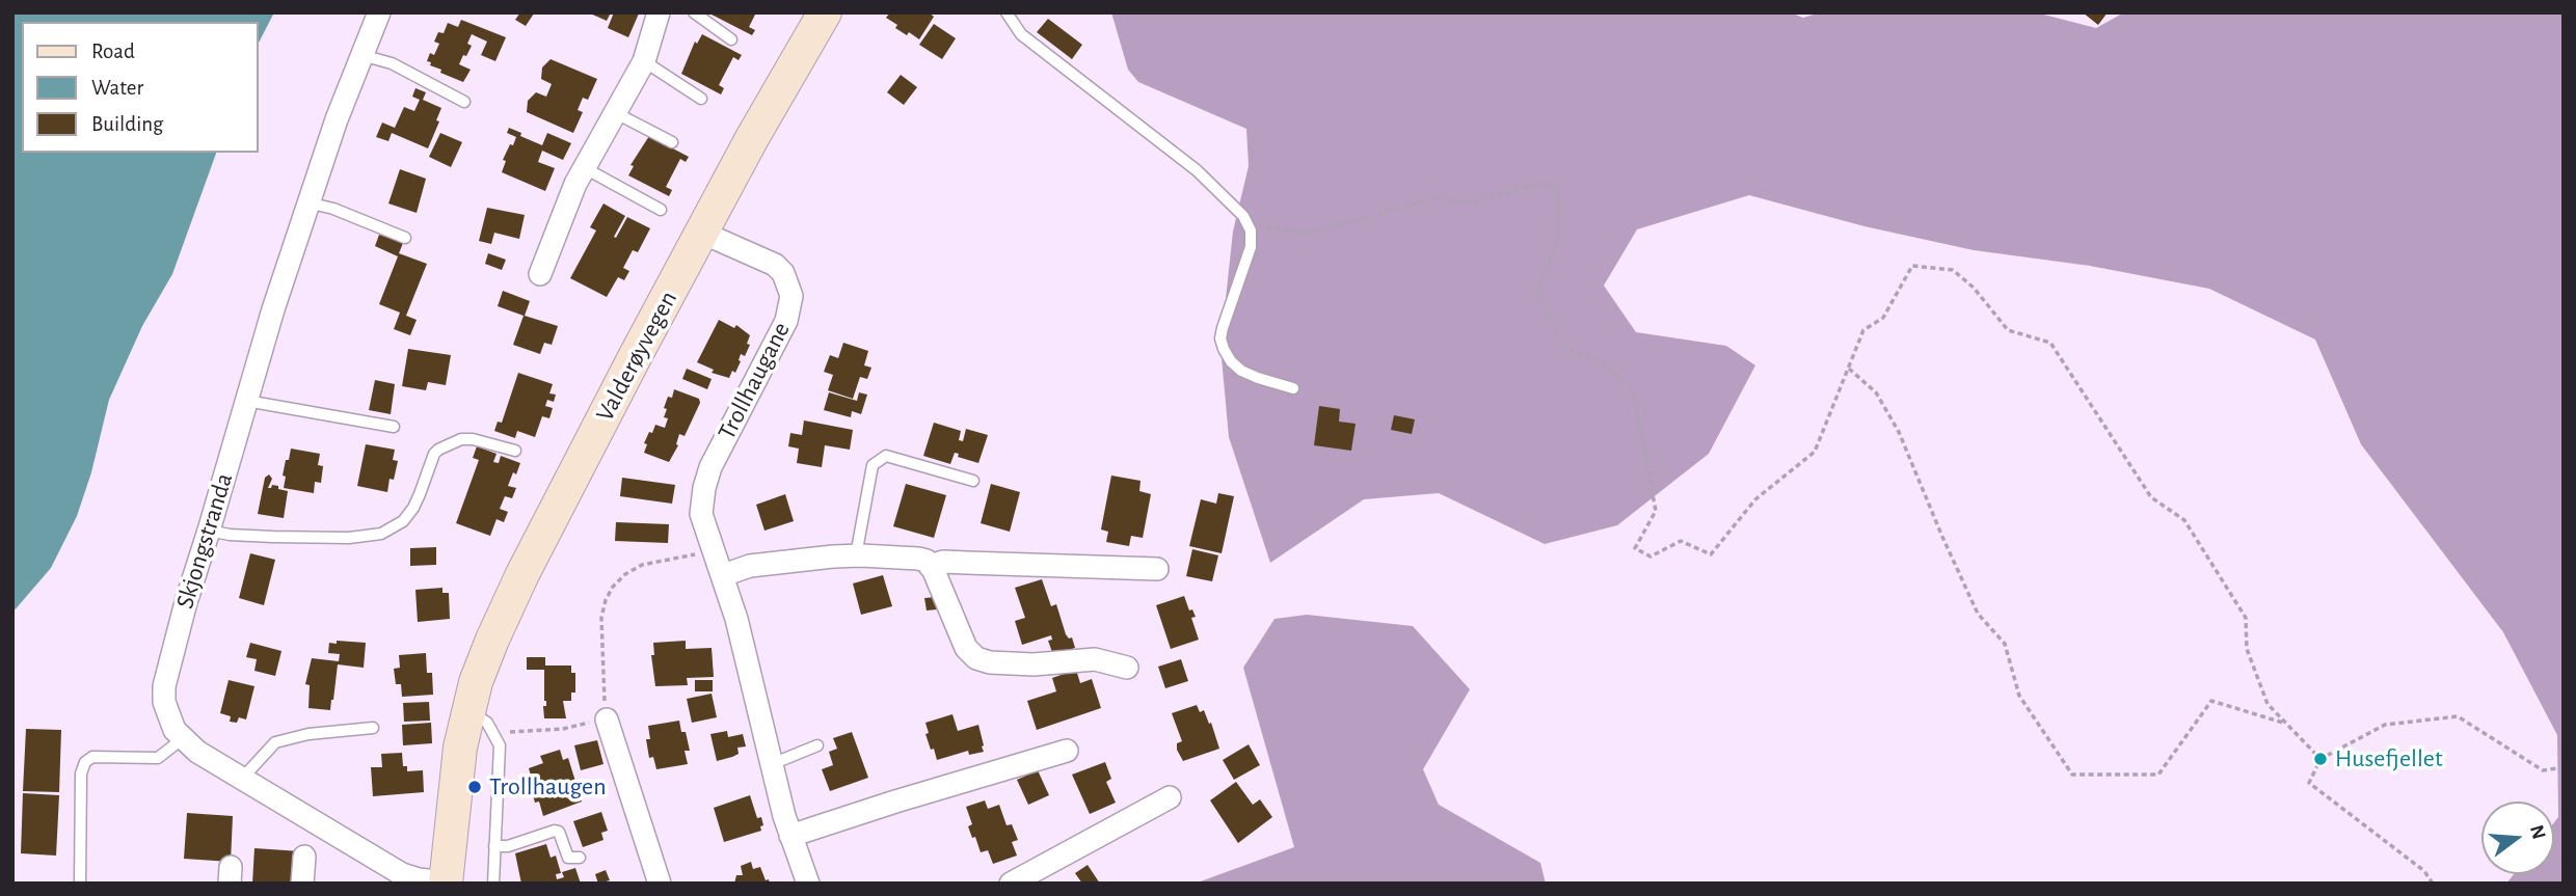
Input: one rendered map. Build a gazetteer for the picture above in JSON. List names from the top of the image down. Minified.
{"streets":{"main road":["Valderøyvegen"],"street":["Trollhaugane","Skjongstranda"]},"crossings":[["Valderøyvegen","Trollhaugane"],["Valderøyvegen","Skjongstranda"]],"places":["Husefjellet","Trollhaugen"],"legend":["Road","Water","Building"],"north":"right"}
